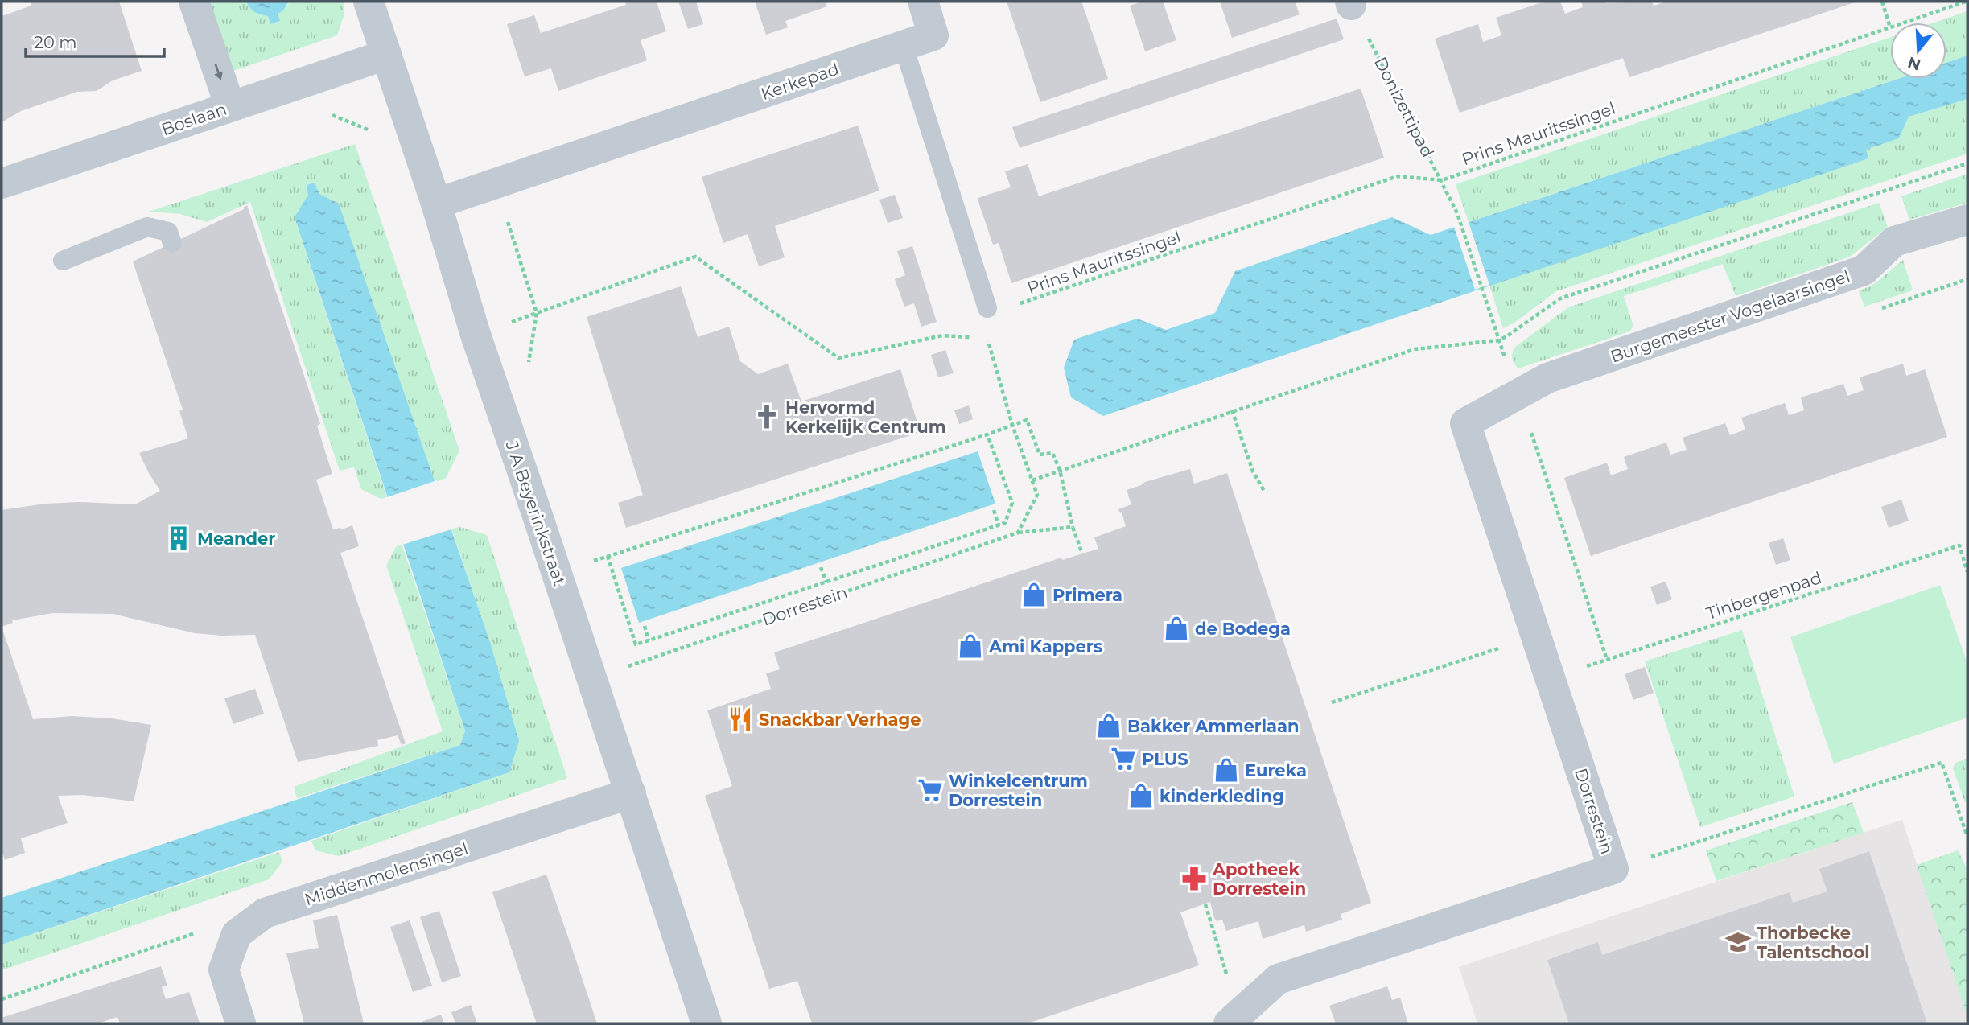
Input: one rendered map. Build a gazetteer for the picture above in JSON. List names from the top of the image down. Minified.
{"streets":{"street":["Kerkepad","Boslaan","Burgemeester Vogelaarsingel","J A Beyerinkstraat","Dorrestein","Middenmolensingel"],"path":["Donizettipad","Prins Mauritssingel","Tinbergenpad"]},"crossings":[["Kerkepad","J A Beyerinkstraat"],["Donizettipad","Prins Mauritssingel"],["Donizettipad","Burgemeester Vogelaarsingel"],["Donizettipad","Tinbergenpad"],["Donizettipad","Dorrestein"],["Boslaan","J A Beyerinkstraat"],["Burgemeester Vogelaarsingel","Dorrestein"],["J A Beyerinkstraat","Dorrestein"],["J A Beyerinkstraat","Middenmolensingel"],["Tinbergenpad","Dorrestein"]],"places":{"church":["Hervormd Kerkelijk Centrum"],"building":["Meander"],"shop":["Primera","de Bodega","Ami Kappers","Bakker Ammerlaan","Eureka","kinderkleding"],"restaurant":["Snackbar Verhage"],"supermarket":["PLUS","Winkelcentrum Dorrestein"],"pharmacy":["Apotheek Dorrestein"],"school or university":["Thorbecke Talentschool"]},"scale_bar":"20 m","north":"bottom"}
